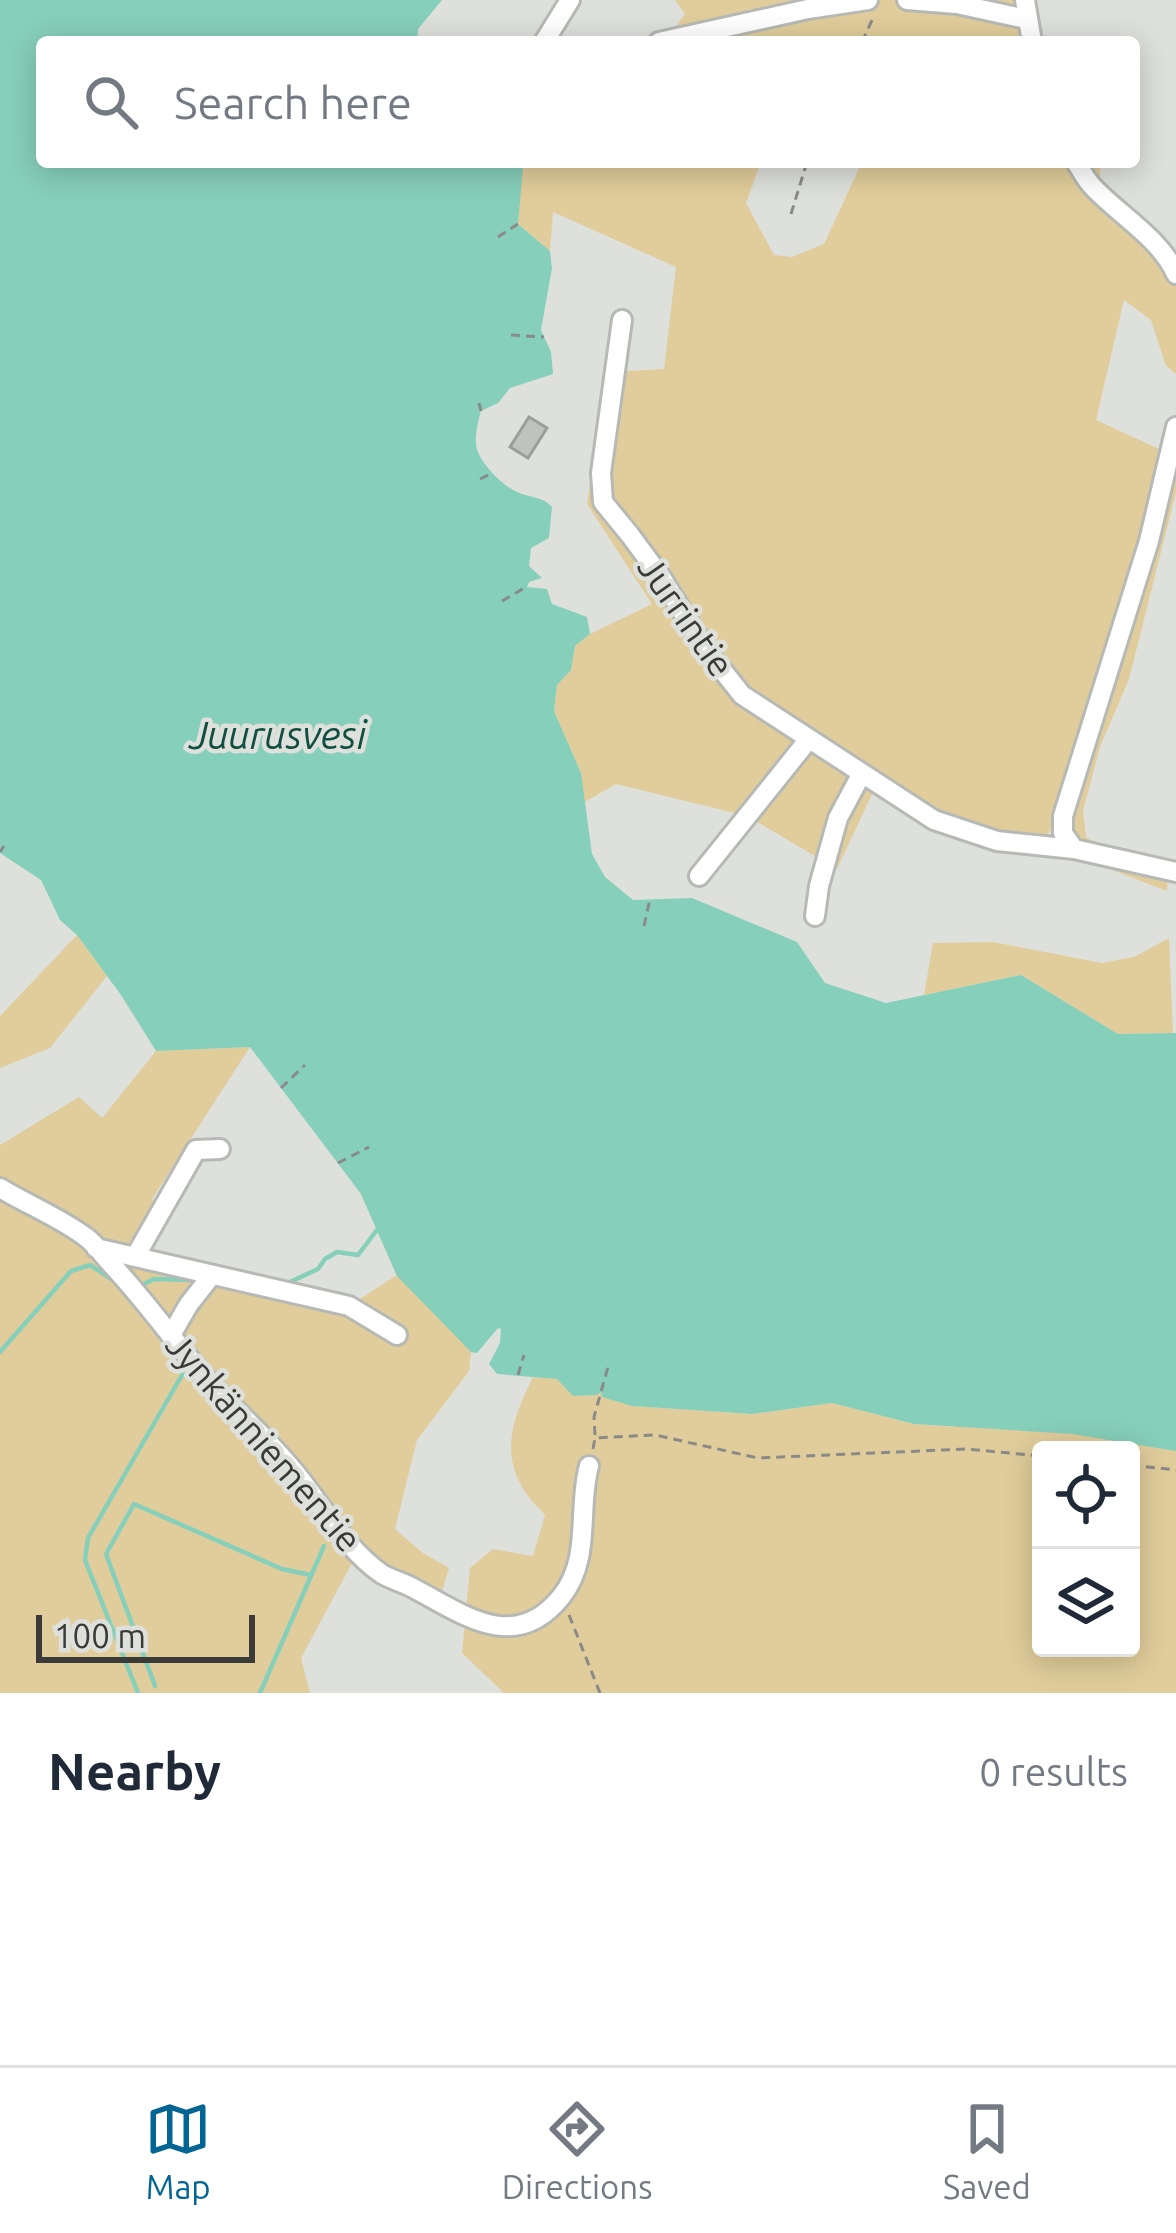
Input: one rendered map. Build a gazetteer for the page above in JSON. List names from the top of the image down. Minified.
{"streets":{"street":["Jurrintie","Jynkänniementie"]},"water":["Juurusvesi"],"scale_bar":"100 m","page":{"search":"Search here","scale":"100 m","heading":["Nearby","0 results"],"nav":["Map","Directions","Saved"]}}
